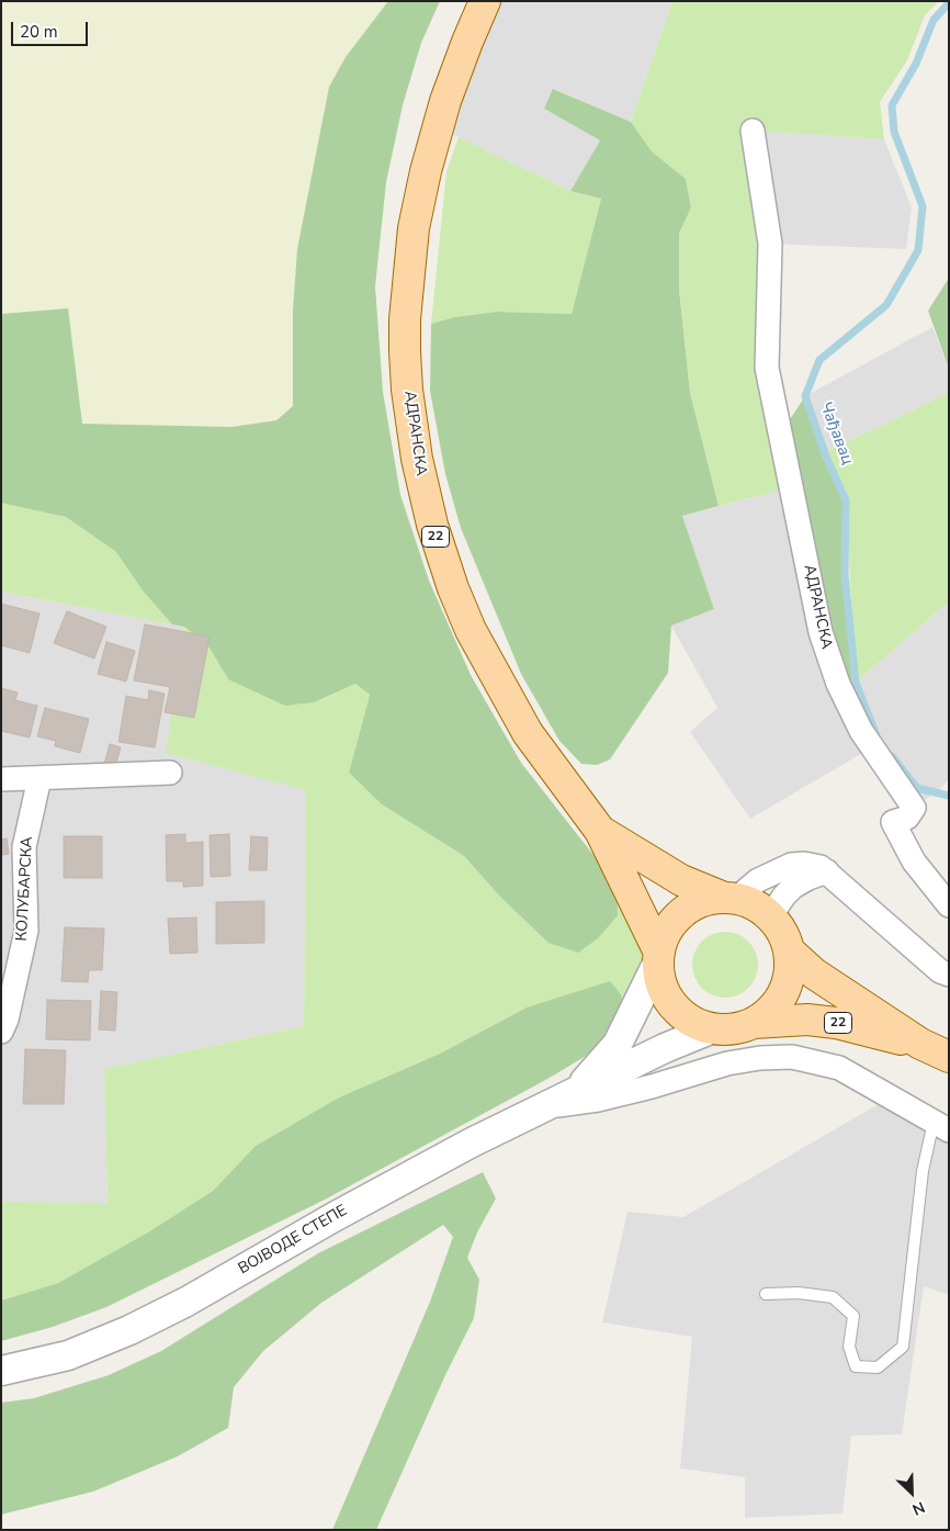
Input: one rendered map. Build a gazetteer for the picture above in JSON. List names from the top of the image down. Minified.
{"streets":{"main road":["АДРАНСКА","22"],"street":["КОЛУБАРСКА","ВОЈВОДЕ СТЕПЕ"]},"crossings":[["АДРАНСКА","22"],["АДРАНСКА","ВОЈВОДЕ СТЕПЕ"],["22","ВОЈВОДЕ СТЕПЕ"]],"water":["Чађавац"],"scale_bar":"20 m","north":"bottom right"}
